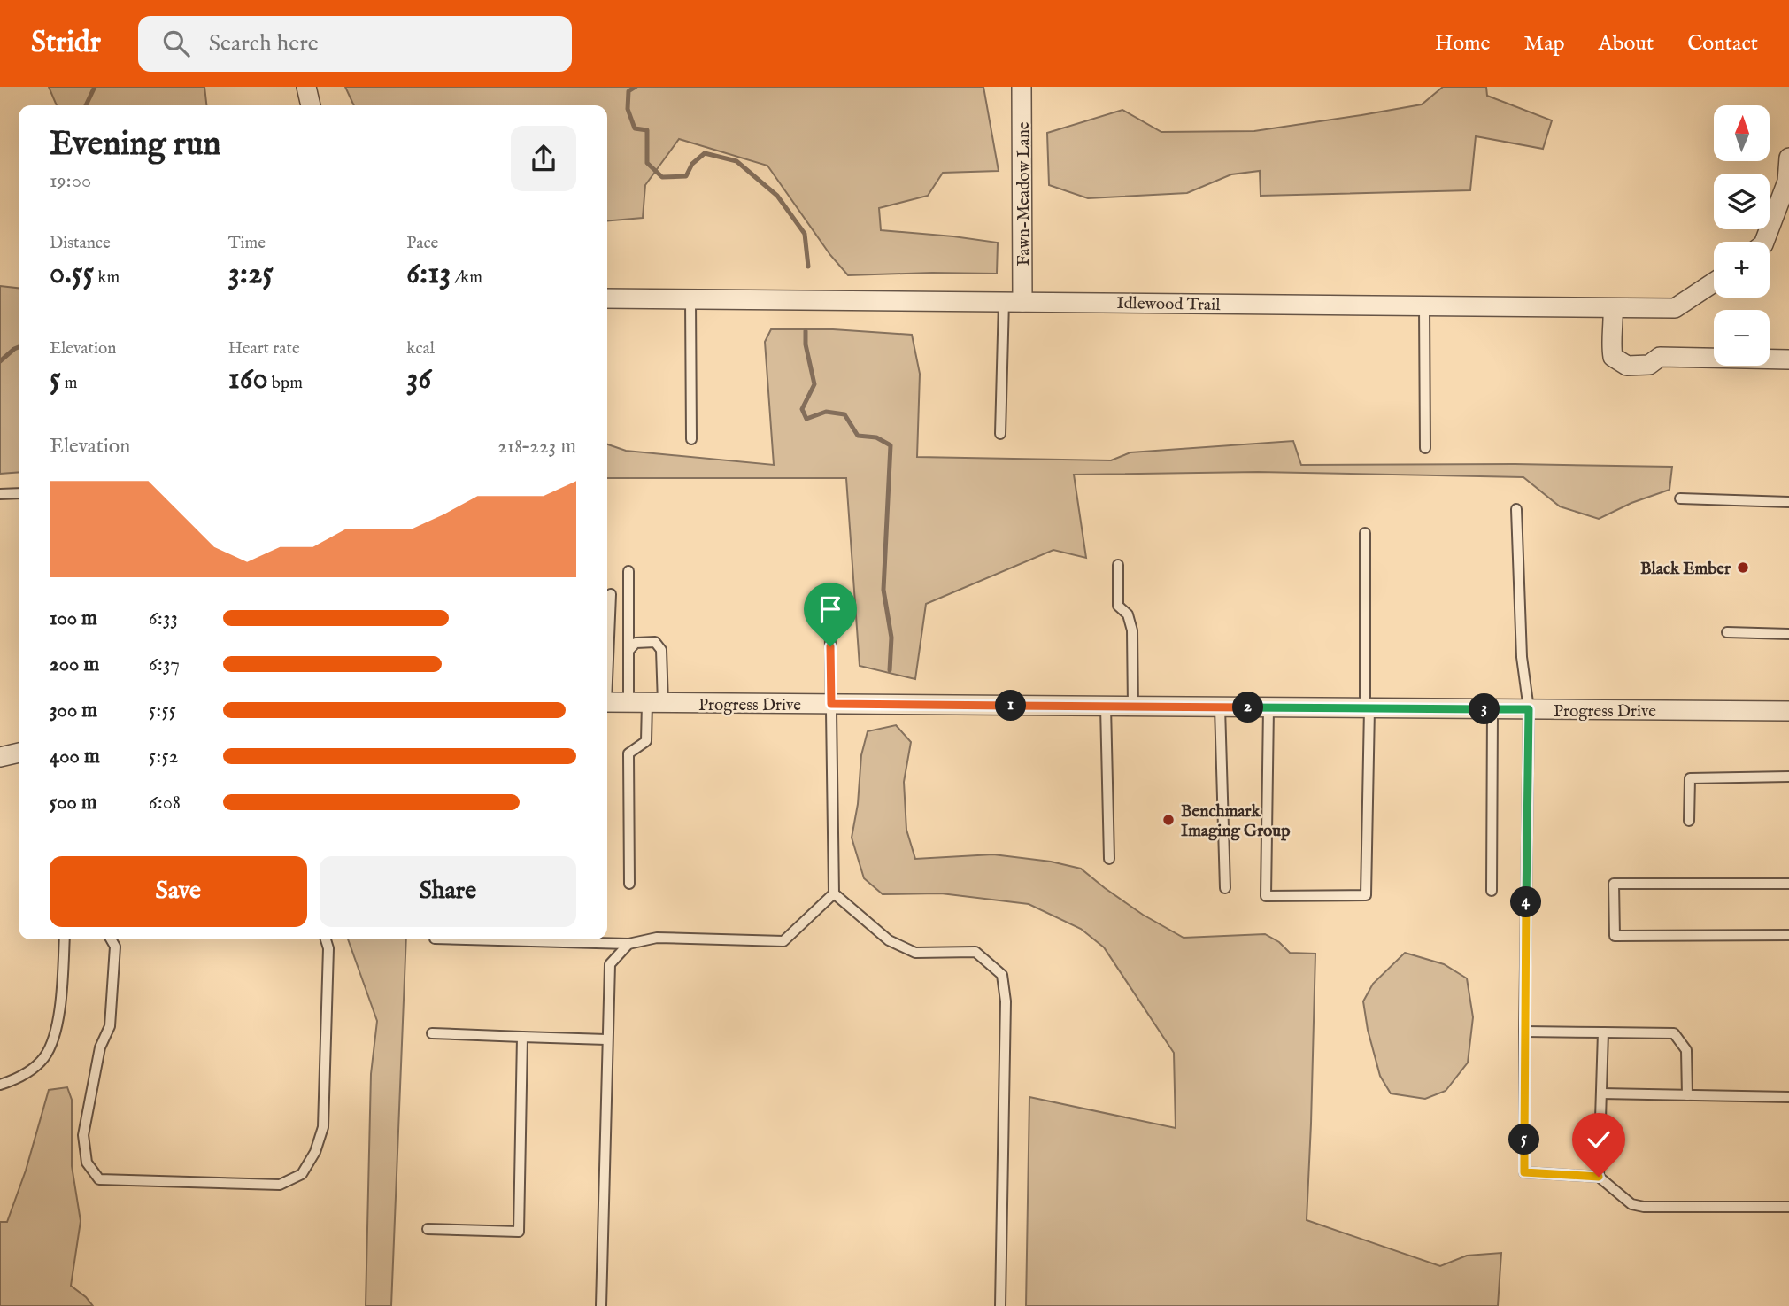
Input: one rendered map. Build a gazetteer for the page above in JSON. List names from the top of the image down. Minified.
{"streets":{"street":["Fawn-Meadow Lane","Idlewood Trail","Progress Drive"]},"crossings":[["Fawn-Meadow Lane","Idlewood Trail"]],"places":["Black Ember","Benchmark Imaging Group"],"north":"top","page":{"header":"Stridr","search":"Search here","nav":["Home","Map","About","Contact"],"map_buttons":["+","−"],"heading":["Evening run","19:00"],"stats":[["Distance","0.55 km"],["Time","3:25"],["Pace","6:13 /km"],["Elevation","5 m"],["Heart rate","160 bpm"],["kcal","36"]],"chart":["Elevation","218–223 m"],"list":[{"name":"100 m","note":"6:33"},{"name":"200 m","note":"6:37"},{"name":"300 m","note":"5:55"},{"name":"400 m","note":"5:52"},{"name":"500 m","note":"6:08"}],"pins":["1","2","3","4","5"],"buttons":["Save","Share"]}}
